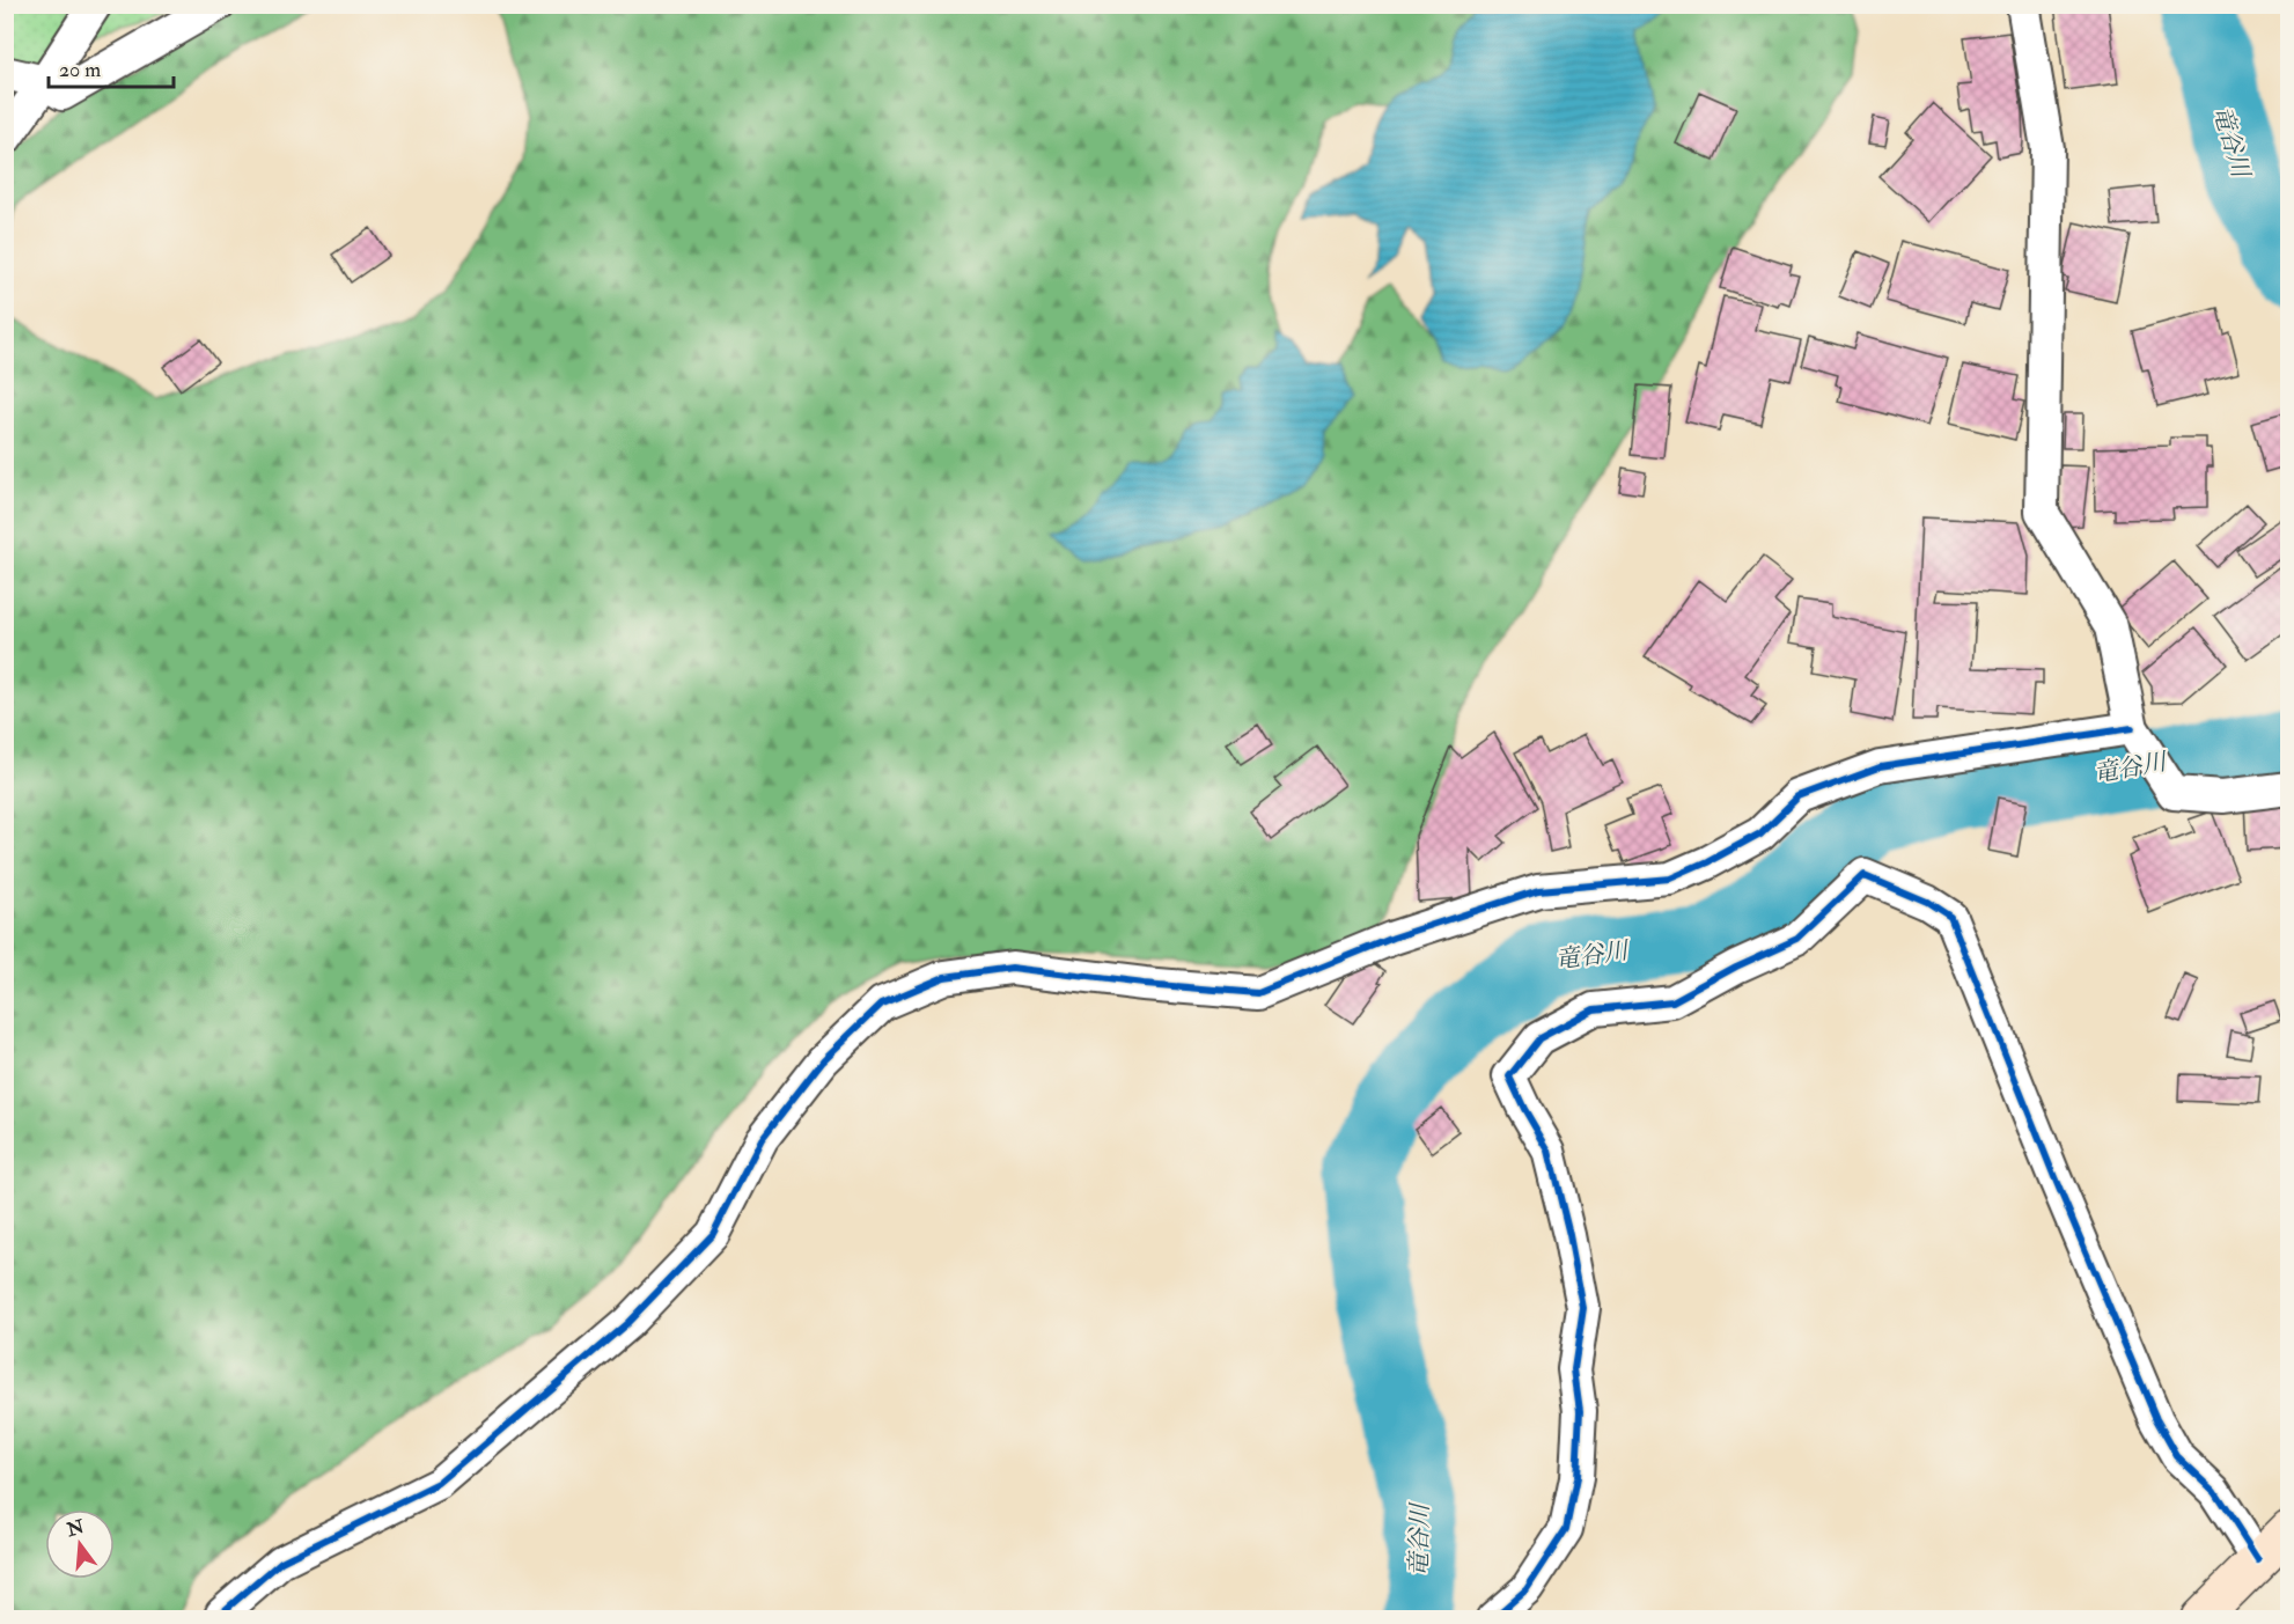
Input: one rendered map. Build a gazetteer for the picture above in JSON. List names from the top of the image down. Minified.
{"water":["竜谷川"],"scale_bar":"20 m","north":"top"}
